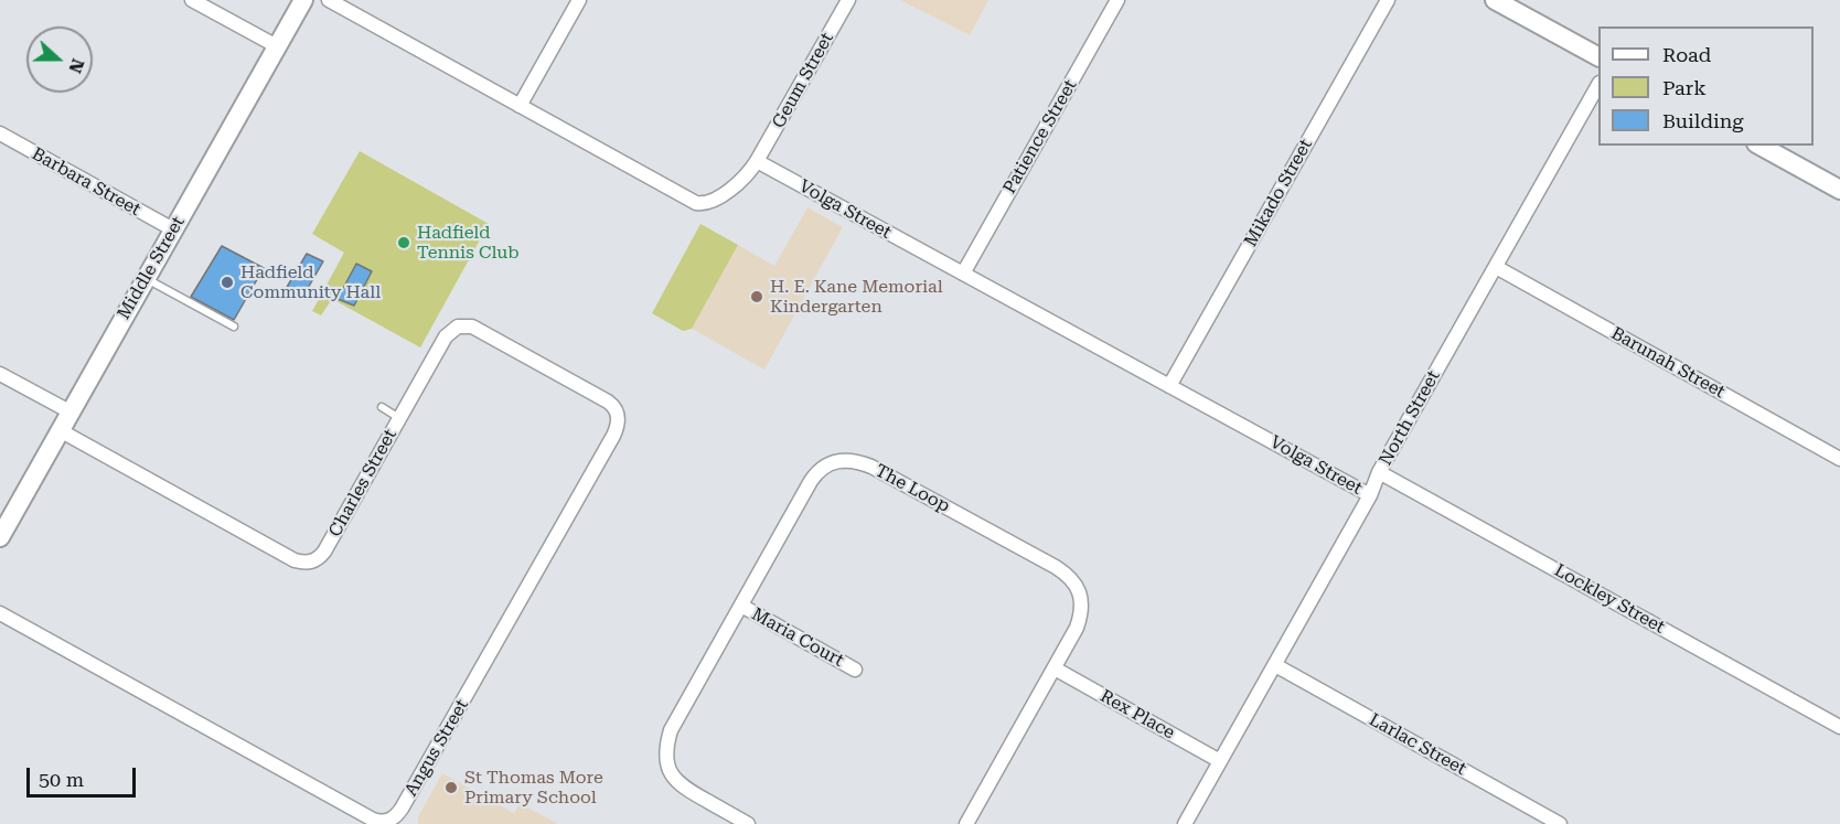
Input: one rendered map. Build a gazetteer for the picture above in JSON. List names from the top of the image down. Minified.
{"streets":{"street":["Geum Street","Patience Street","Barbara Street","Mikado Street","Volga Street","Middle Street","Barunah Street","North Street","Charles Street","The Loop","Lockley Street","Maria Court","Rex Place","Larlac Street","Angus Street"]},"crossings":[["Geum Street","Volga Street"],["Patience Street","Volga Street"],["Barbara Street","Middle Street"],["Mikado Street","Volga Street"],["Volga Street","North Street"],["Middle Street","Charles Street"],["Barunah Street","North Street"],["North Street","Lockley Street"],["North Street","Rex Place"],["North Street","Larlac Street"],["Charles Street","Angus Street"],["The Loop","Maria Court"],["The Loop","Rex Place"]],"places":["Hadfield Tennis Club","Hadfield Community Hall","H. E. Kane Memorial Kindergarten","St Thomas More Primary School"],"legend":["Road","Park","Building"],"scale_bar":"50 m","north":"right"}
